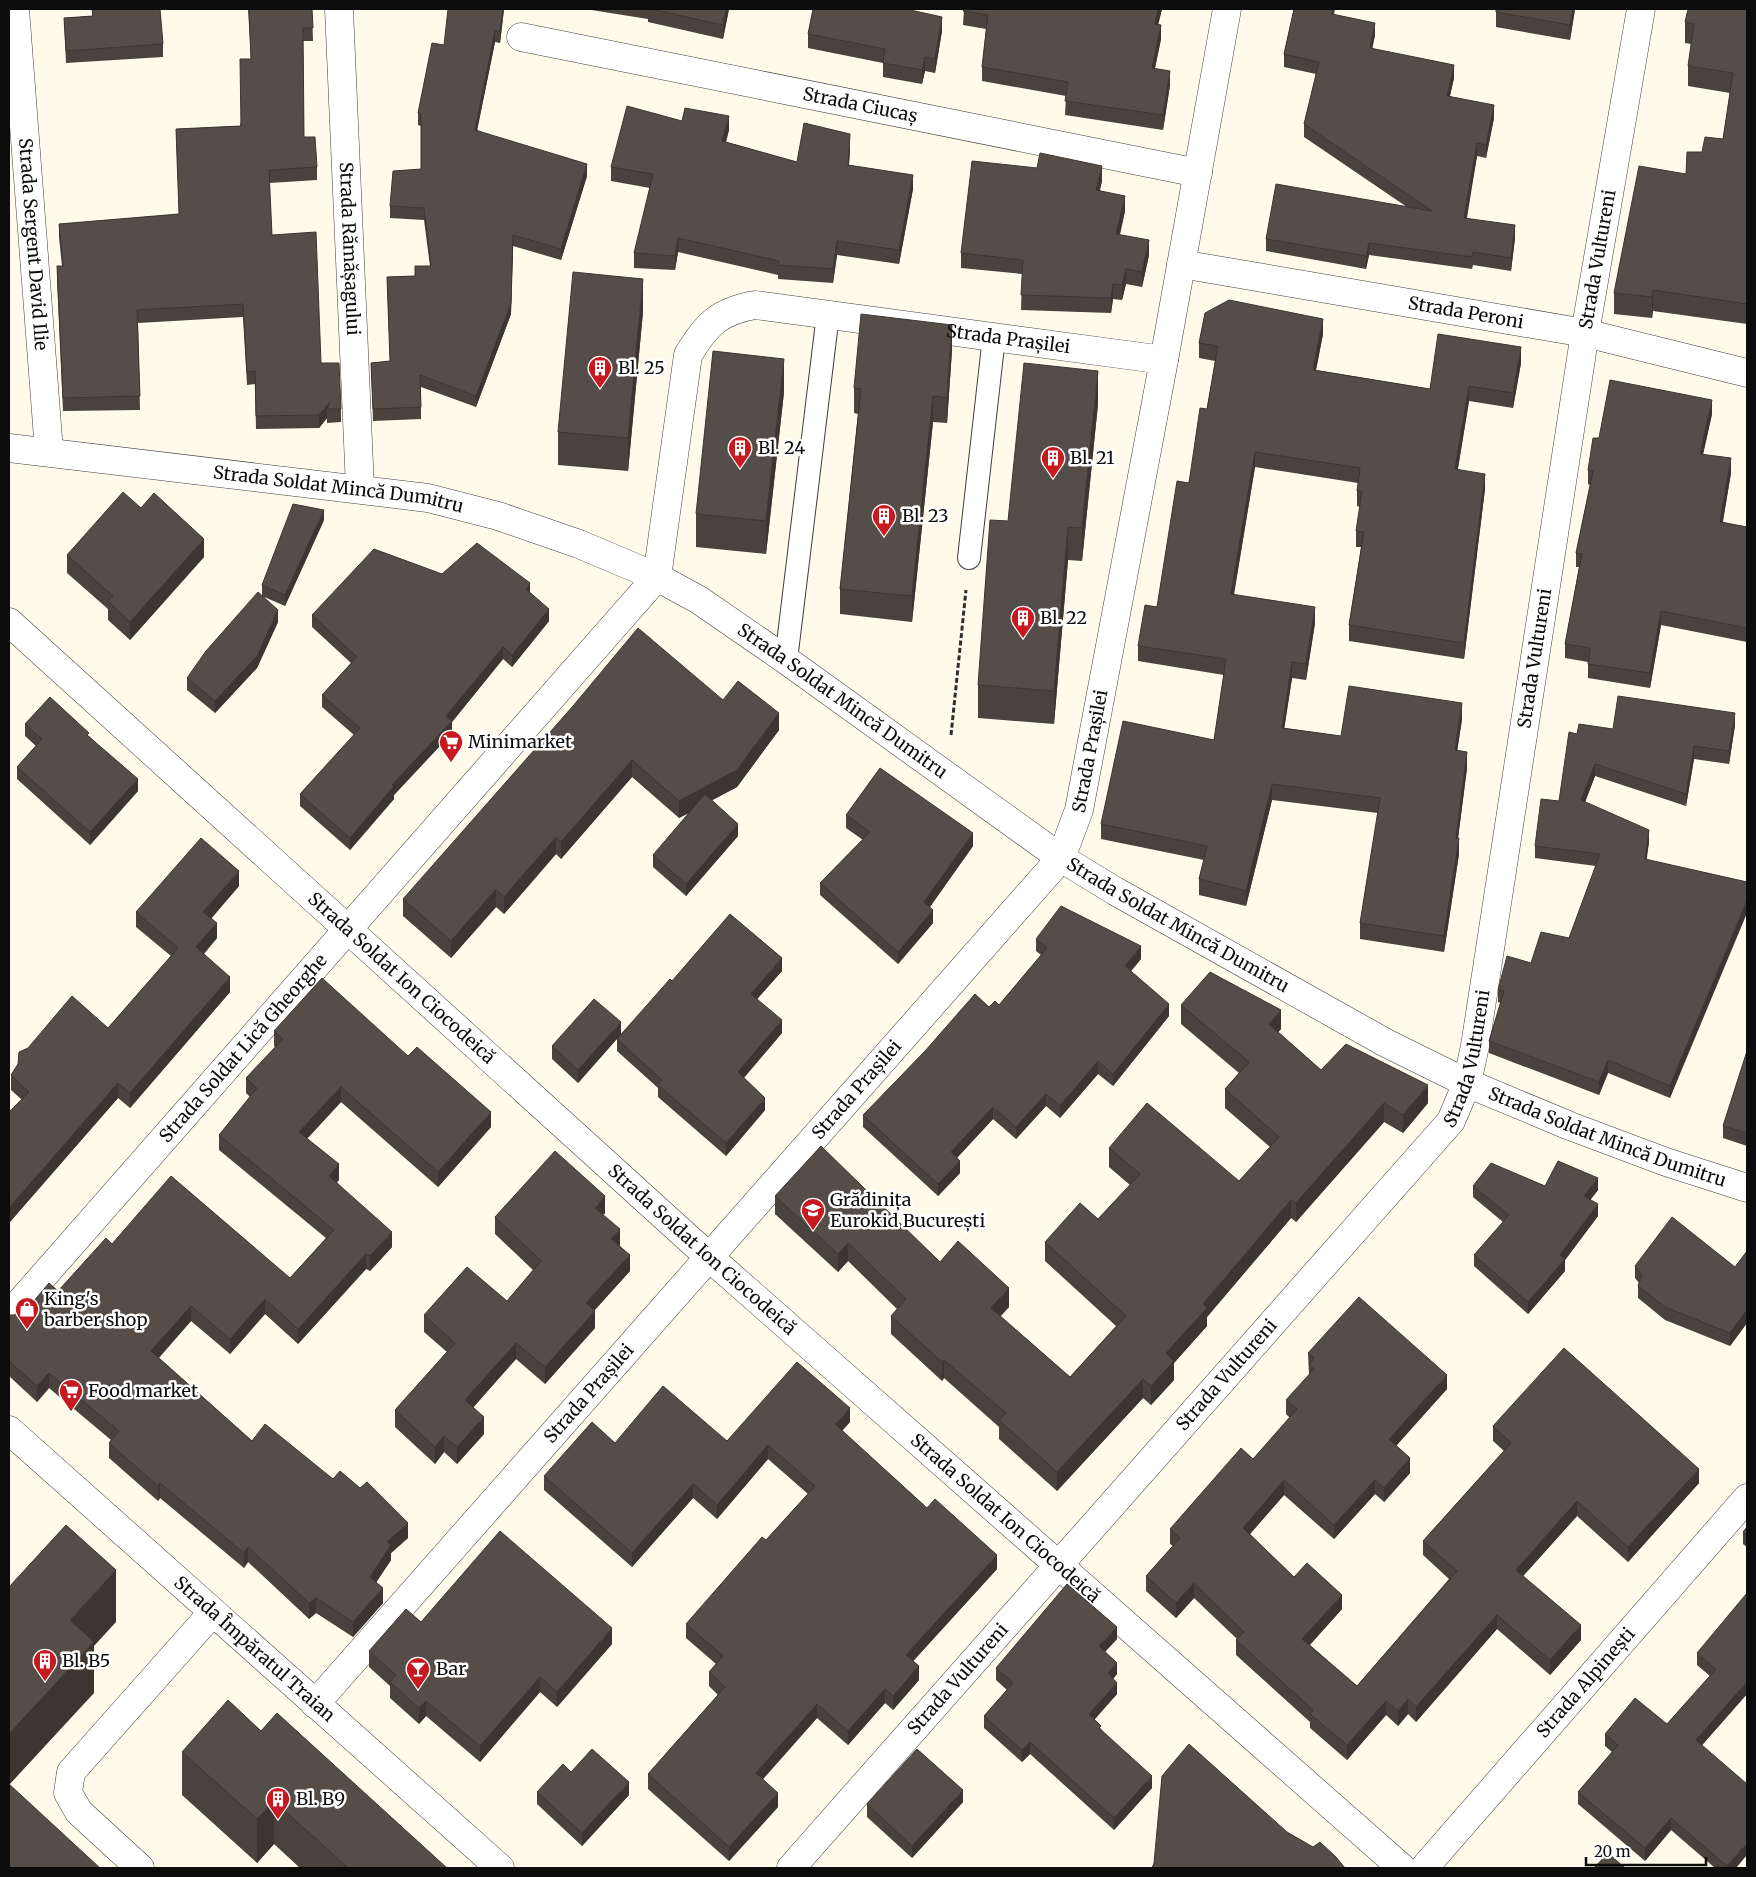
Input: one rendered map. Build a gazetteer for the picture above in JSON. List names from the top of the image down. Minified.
{"streets":{"street":["Strada Ciucaș","Strada Sergent David Ilie","Strada Rămășagului","Strada Vultureni","Strada Peroni","Strada Prașilei","Strada Soldat Mincă Dumitru","Strada Soldat Ion Ciocodeică","Strada Soldat Lică Gheorghe","Strada Împăratul Traian","Strada Alpinești"]},"crossings":[["Strada Ciucaș","Strada Prașilei"],["Strada Sergent David Ilie","Strada Soldat Mincă Dumitru"],["Strada Rămășagului","Strada Soldat Mincă Dumitru"],["Strada Vultureni","Strada Peroni"],["Strada Vultureni","Strada Soldat Mincă Dumitru"],["Strada Vultureni","Strada Soldat Ion Ciocodeică"],["Strada Peroni","Strada Prașilei"],["Strada Prașilei","Strada Soldat Mincă Dumitru"],["Strada Prașilei","Strada Soldat Ion Ciocodeică"],["Strada Prașilei","Strada Soldat Lică Gheorghe"],["Strada Prașilei","Strada Împăratul Traian"],["Strada Soldat Mincă Dumitru","Strada Soldat Lică Gheorghe"],["Strada Soldat Ion Ciocodeică","Strada Soldat Lică Gheorghe"]],"places":{"building":["Bl. 25","Bl. 24","Bl. 21","Bl. 23","Bl. 22","Bl. B5","Bl. B9"],"supermarket":["Minimarket","Food market"],"school or university":["Grădinița Eurokid București"],"shop":["King's barber shop"],"bar":["Bar"]},"scale_bar":"20 m"}
